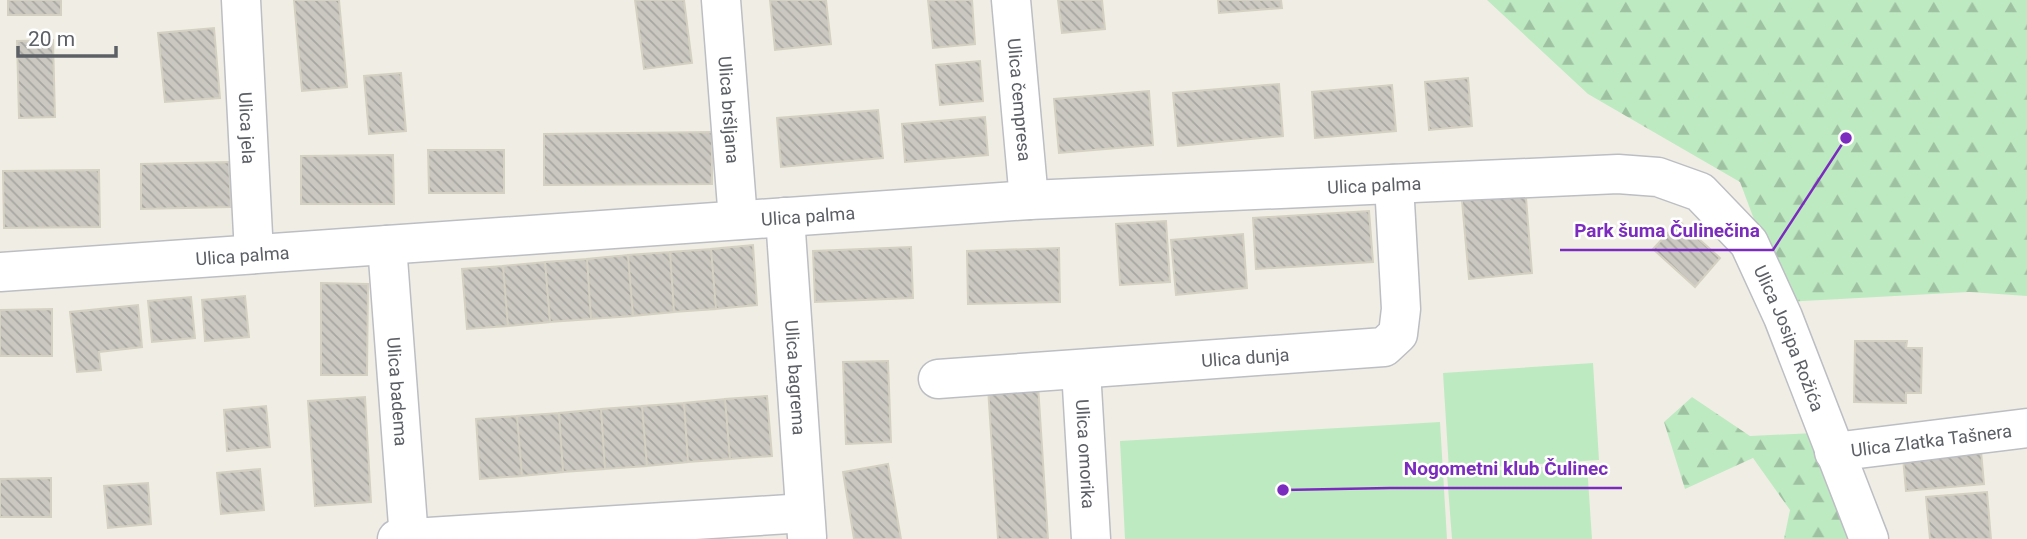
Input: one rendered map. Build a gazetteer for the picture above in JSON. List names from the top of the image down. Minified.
{"streets":{"street":["Ulica čempresa","Ulica bršljana","Ulica jela","Ulica palma","Ulica Josipa Rožića","Ulica dunja","Ulica bagrema","Ulica badema","Ulica Zlatka Tašnera","Ulica omorika"]},"crossings":[["Ulica čempresa","Ulica palma"],["Ulica bršljana","Ulica palma"],["Ulica jela","Ulica palma"],["Ulica palma","Ulica Josipa Rožića"],["Ulica palma","Ulica dunja"],["Ulica palma","Ulica bagrema"],["Ulica palma","Ulica badema"],["Ulica Josipa Rožića","Ulica Zlatka Tašnera"],["Ulica dunja","Ulica omorika"]],"places":["Park šuma Čulinečina","Nogometni klub Čulinec"],"scale_bar":"20 m"}
